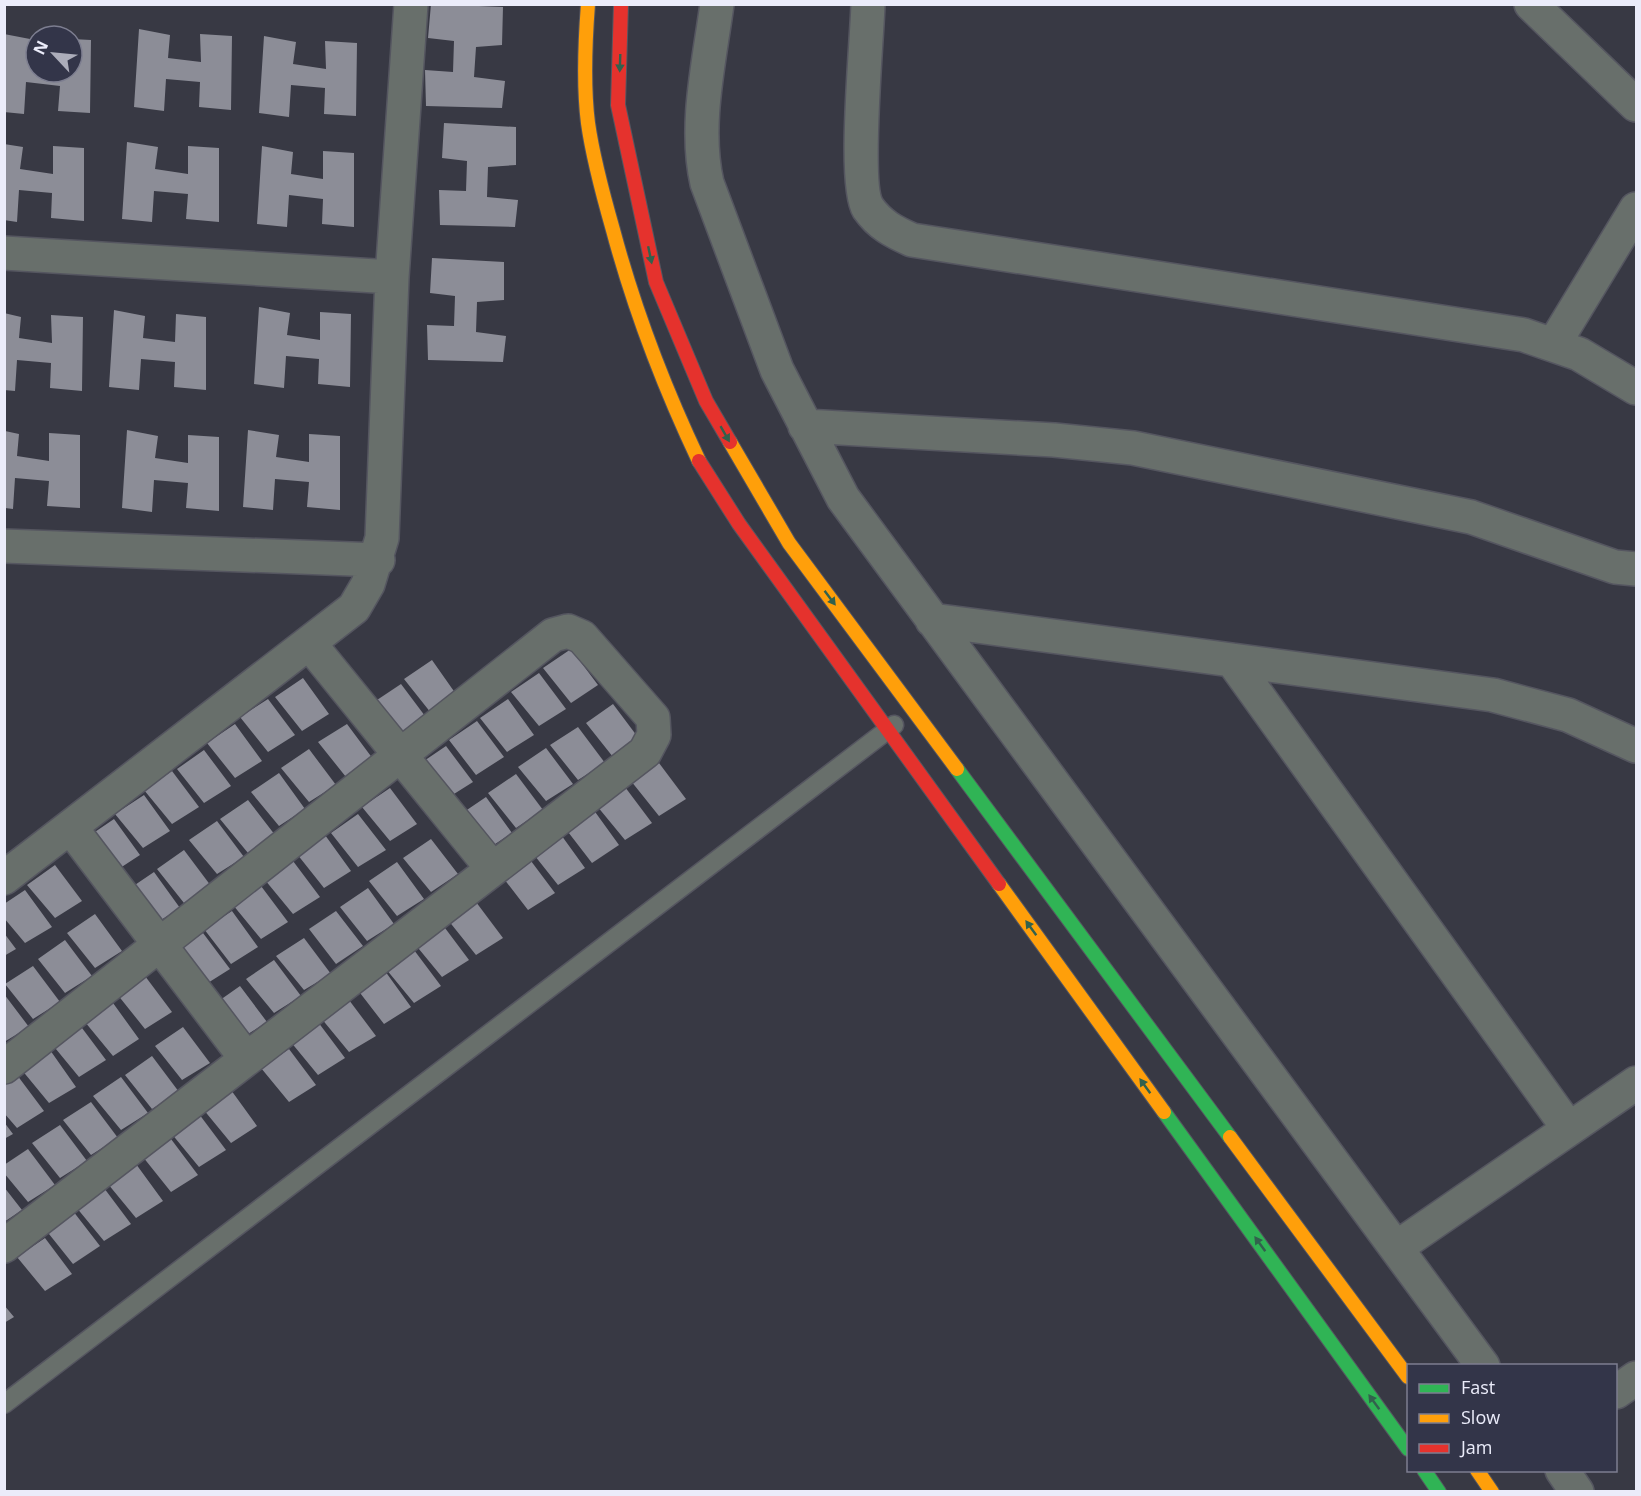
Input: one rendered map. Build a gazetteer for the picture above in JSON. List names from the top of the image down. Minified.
{"legend":["Fast","Slow","Jam"],"north":"top left"}
